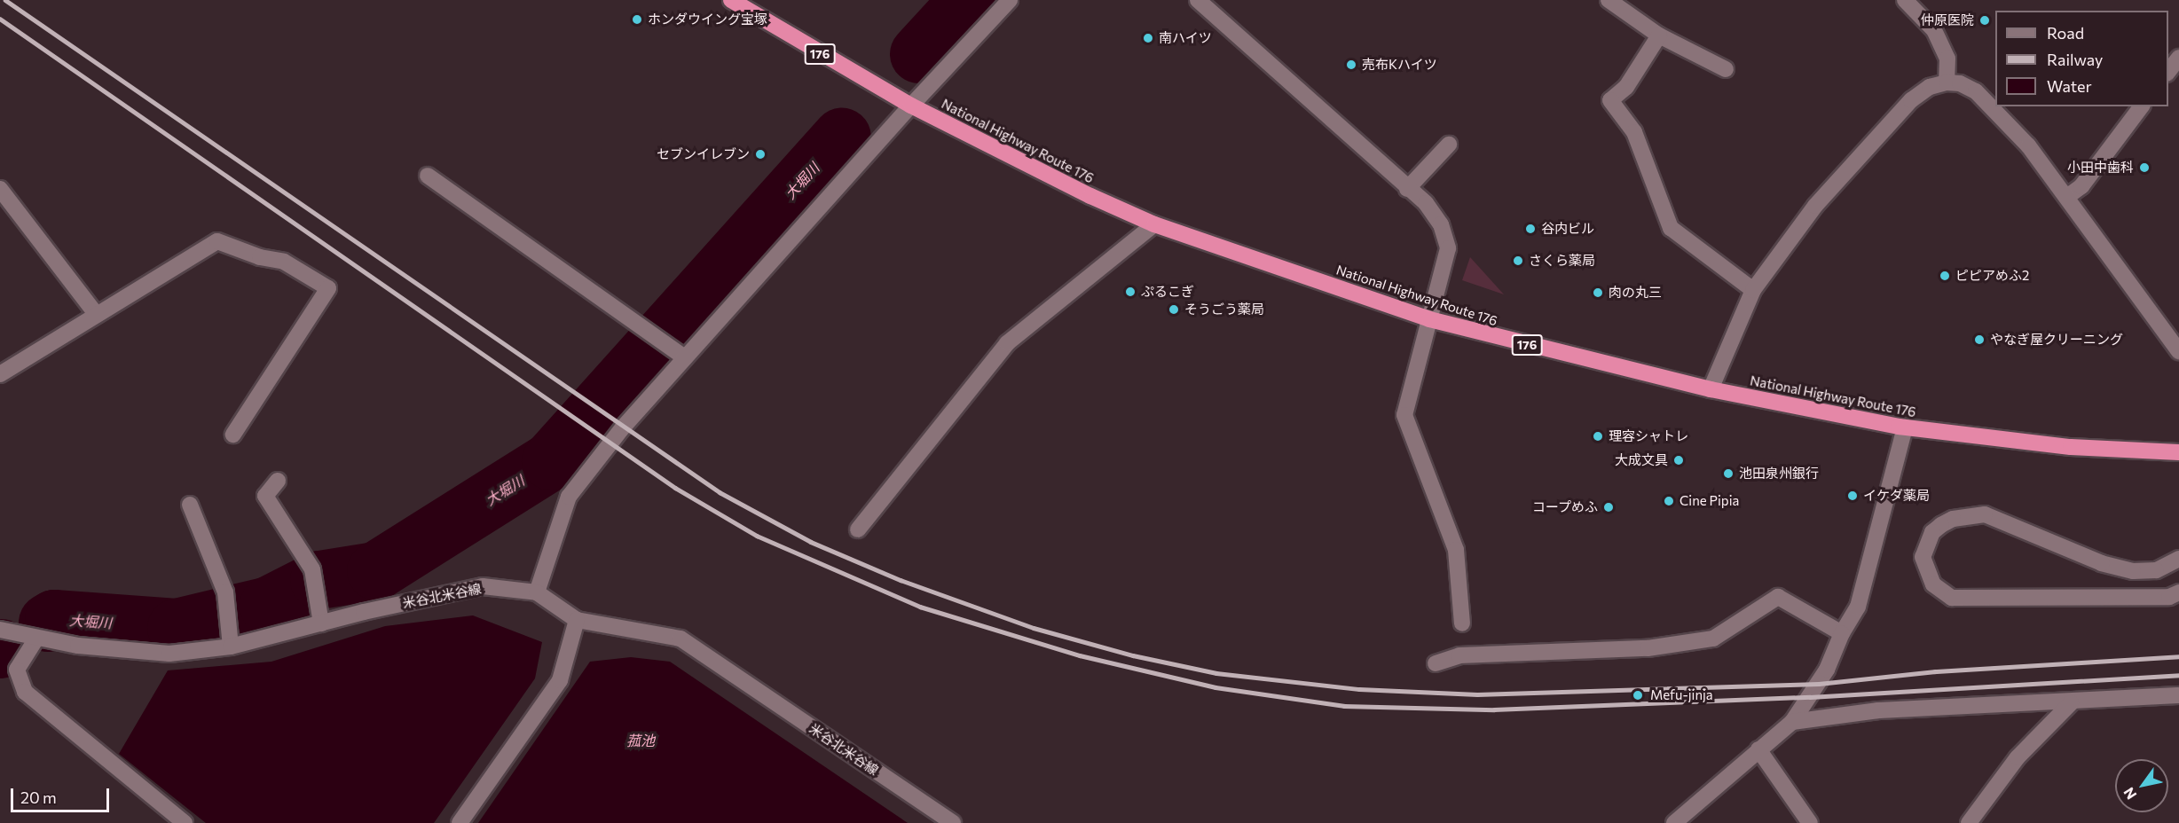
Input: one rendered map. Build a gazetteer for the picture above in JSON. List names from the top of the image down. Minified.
{"streets":{"highway":["176","National Highway Route 176"],"street":["米谷北米谷線"]},"water":["大堀川","菰池"],"places":["ホンダウイング宝塚","仲原医院","南ハイツ","売布Kハイツ","セブンイレブン","小田中歯科","谷内ビル","さくら薬局","ピピアめふ2","ぷるこぎ","肉の丸三","そうごう薬局","やなぎ屋クリーニング","理容シャトレ","大成文具","池田泉州銀行","イケダ薬局","Cine Pipia","コープめふ","Mefu-jinja"],"legend":["Road","Railway","Water"],"scale_bar":"20 m","north":"bottom left"}
